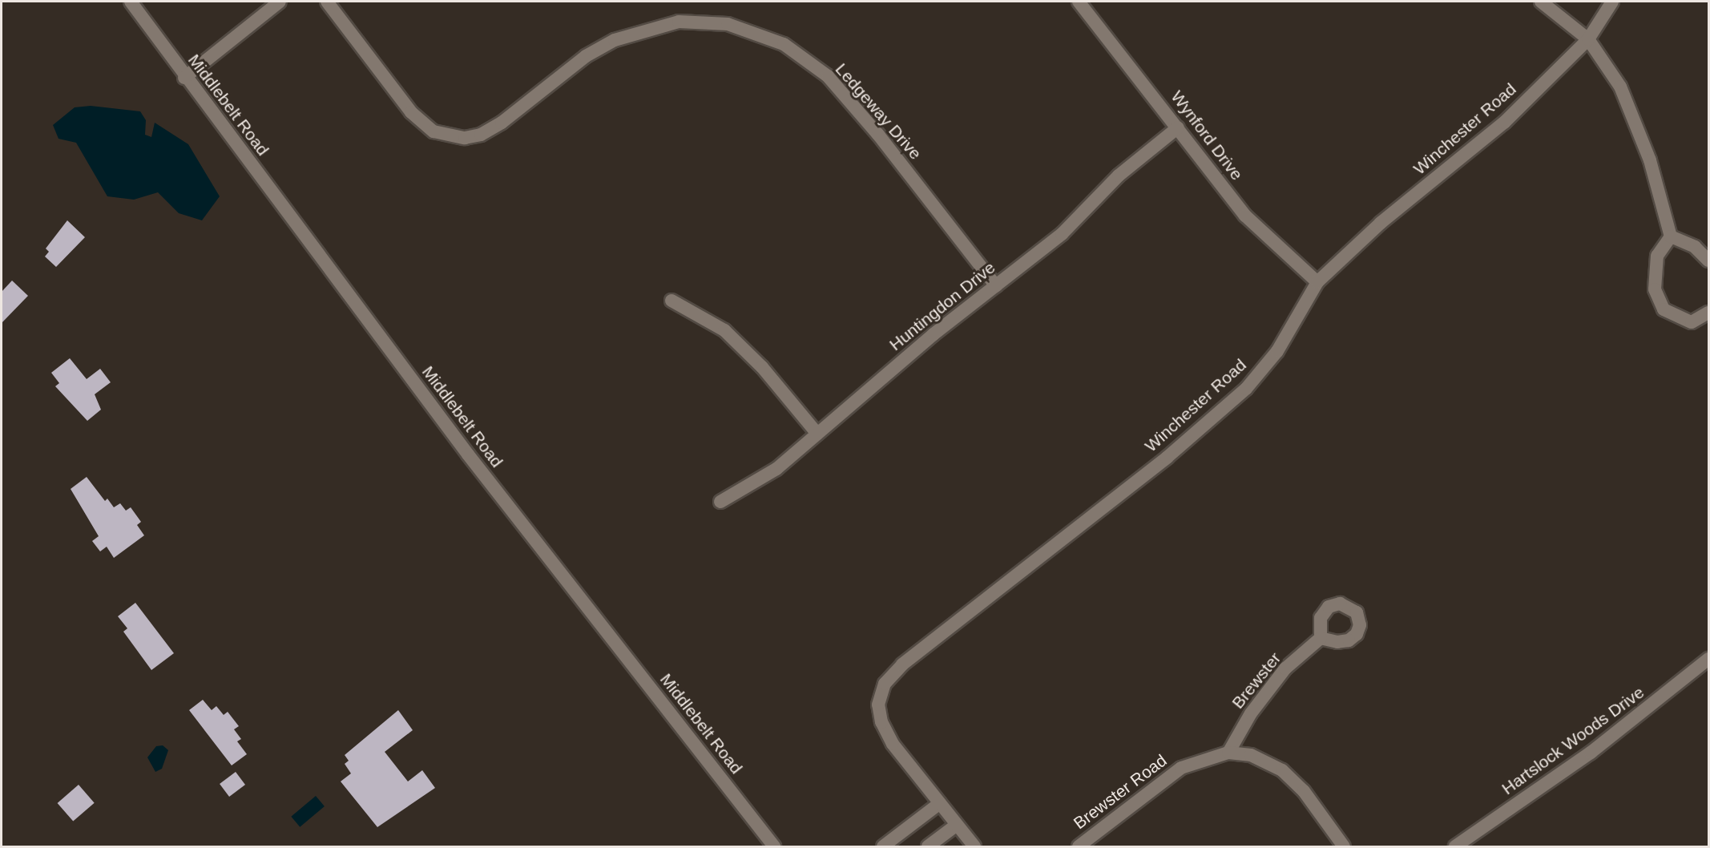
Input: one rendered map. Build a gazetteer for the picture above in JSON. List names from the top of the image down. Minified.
{"streets":{"street":["Middlebelt Road","Ledgeway Drive","Winchester Road","Wynford Drive","Huntingdon Drive","Brewster","Hartslock Woods Drive","Brewster Road"]},"crossings":[["Ledgeway Drive","Huntingdon Drive"],["Winchester Road","Wynford Drive"],["Wynford Drive","Huntingdon Drive"],["Brewster","Brewster Road"]]}
